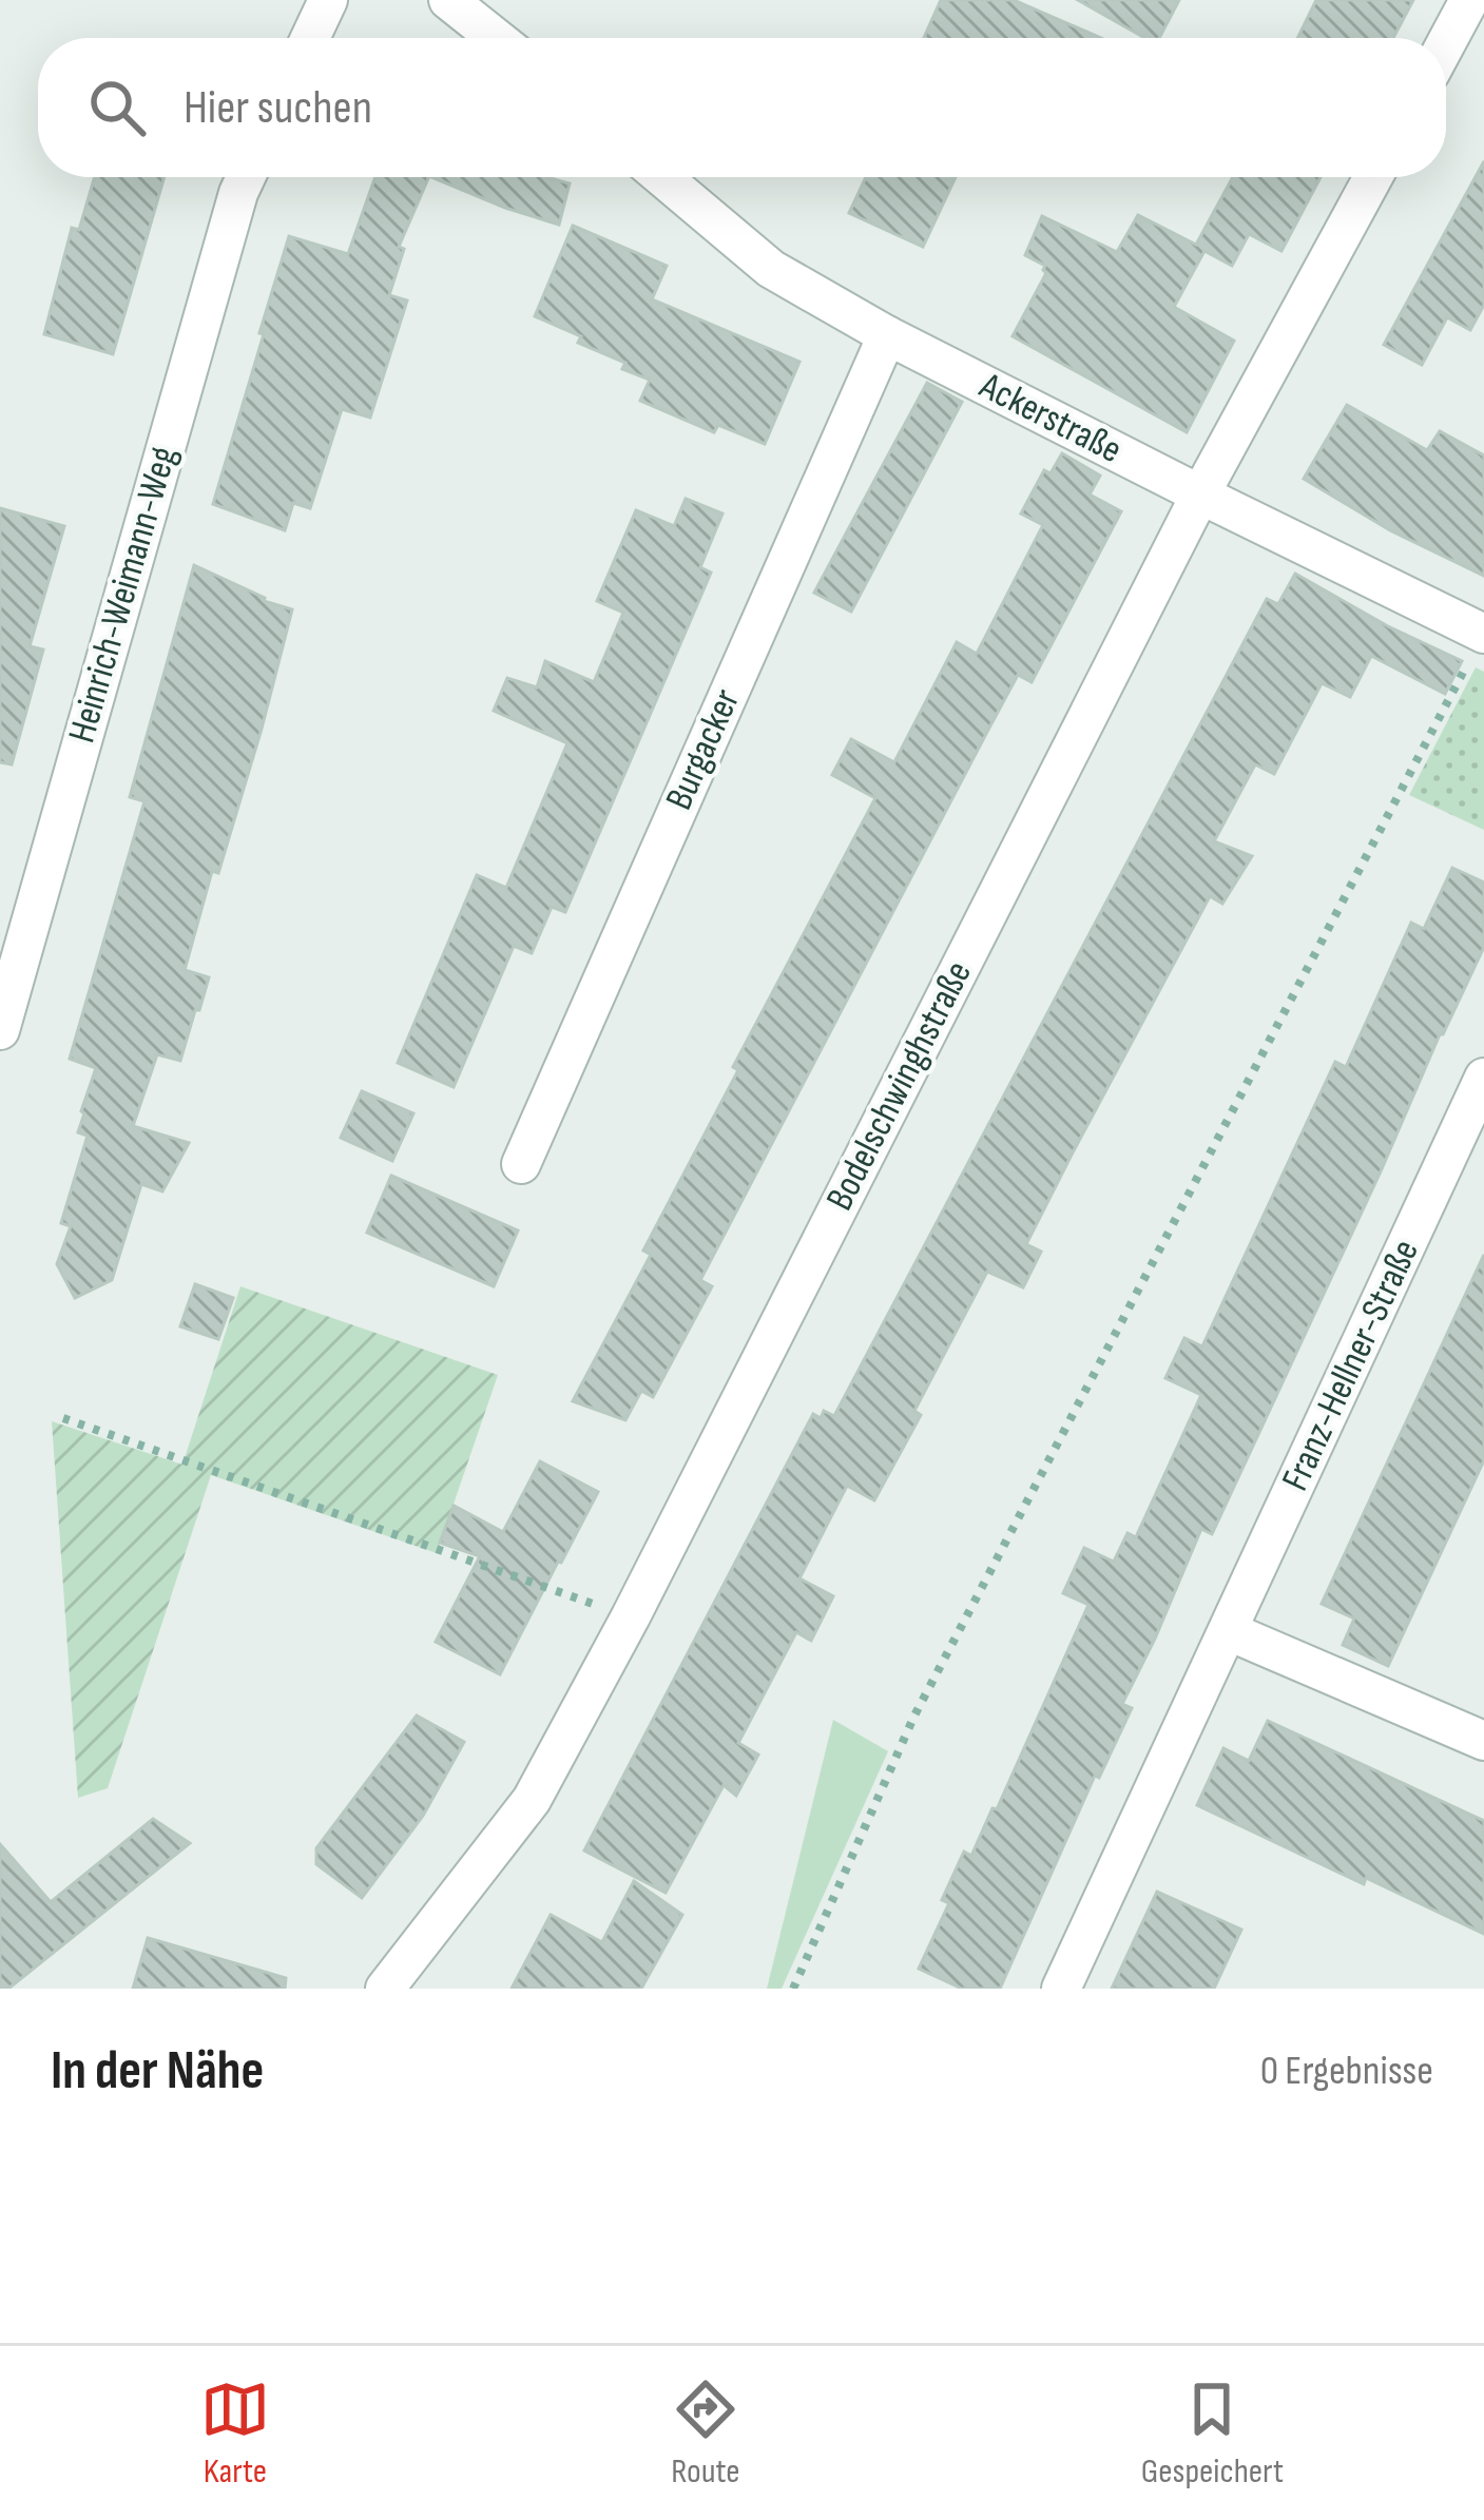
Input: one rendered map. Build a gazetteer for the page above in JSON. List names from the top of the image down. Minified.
{"streets":{"street":["Ackerstraße","Heinrich-Weimann-Weg","Burgacker","Bodelschwinghstraße","Franz-Hellner-Straße"]},"crossings":[["Ackerstraße","Burgacker"],["Ackerstraße","Bodelschwinghstraße"]],"page":{"search":"Hier suchen","heading":["In der Nähe","0 Ergebnisse"],"nav":["Karte","Route","Gespeichert"]}}
